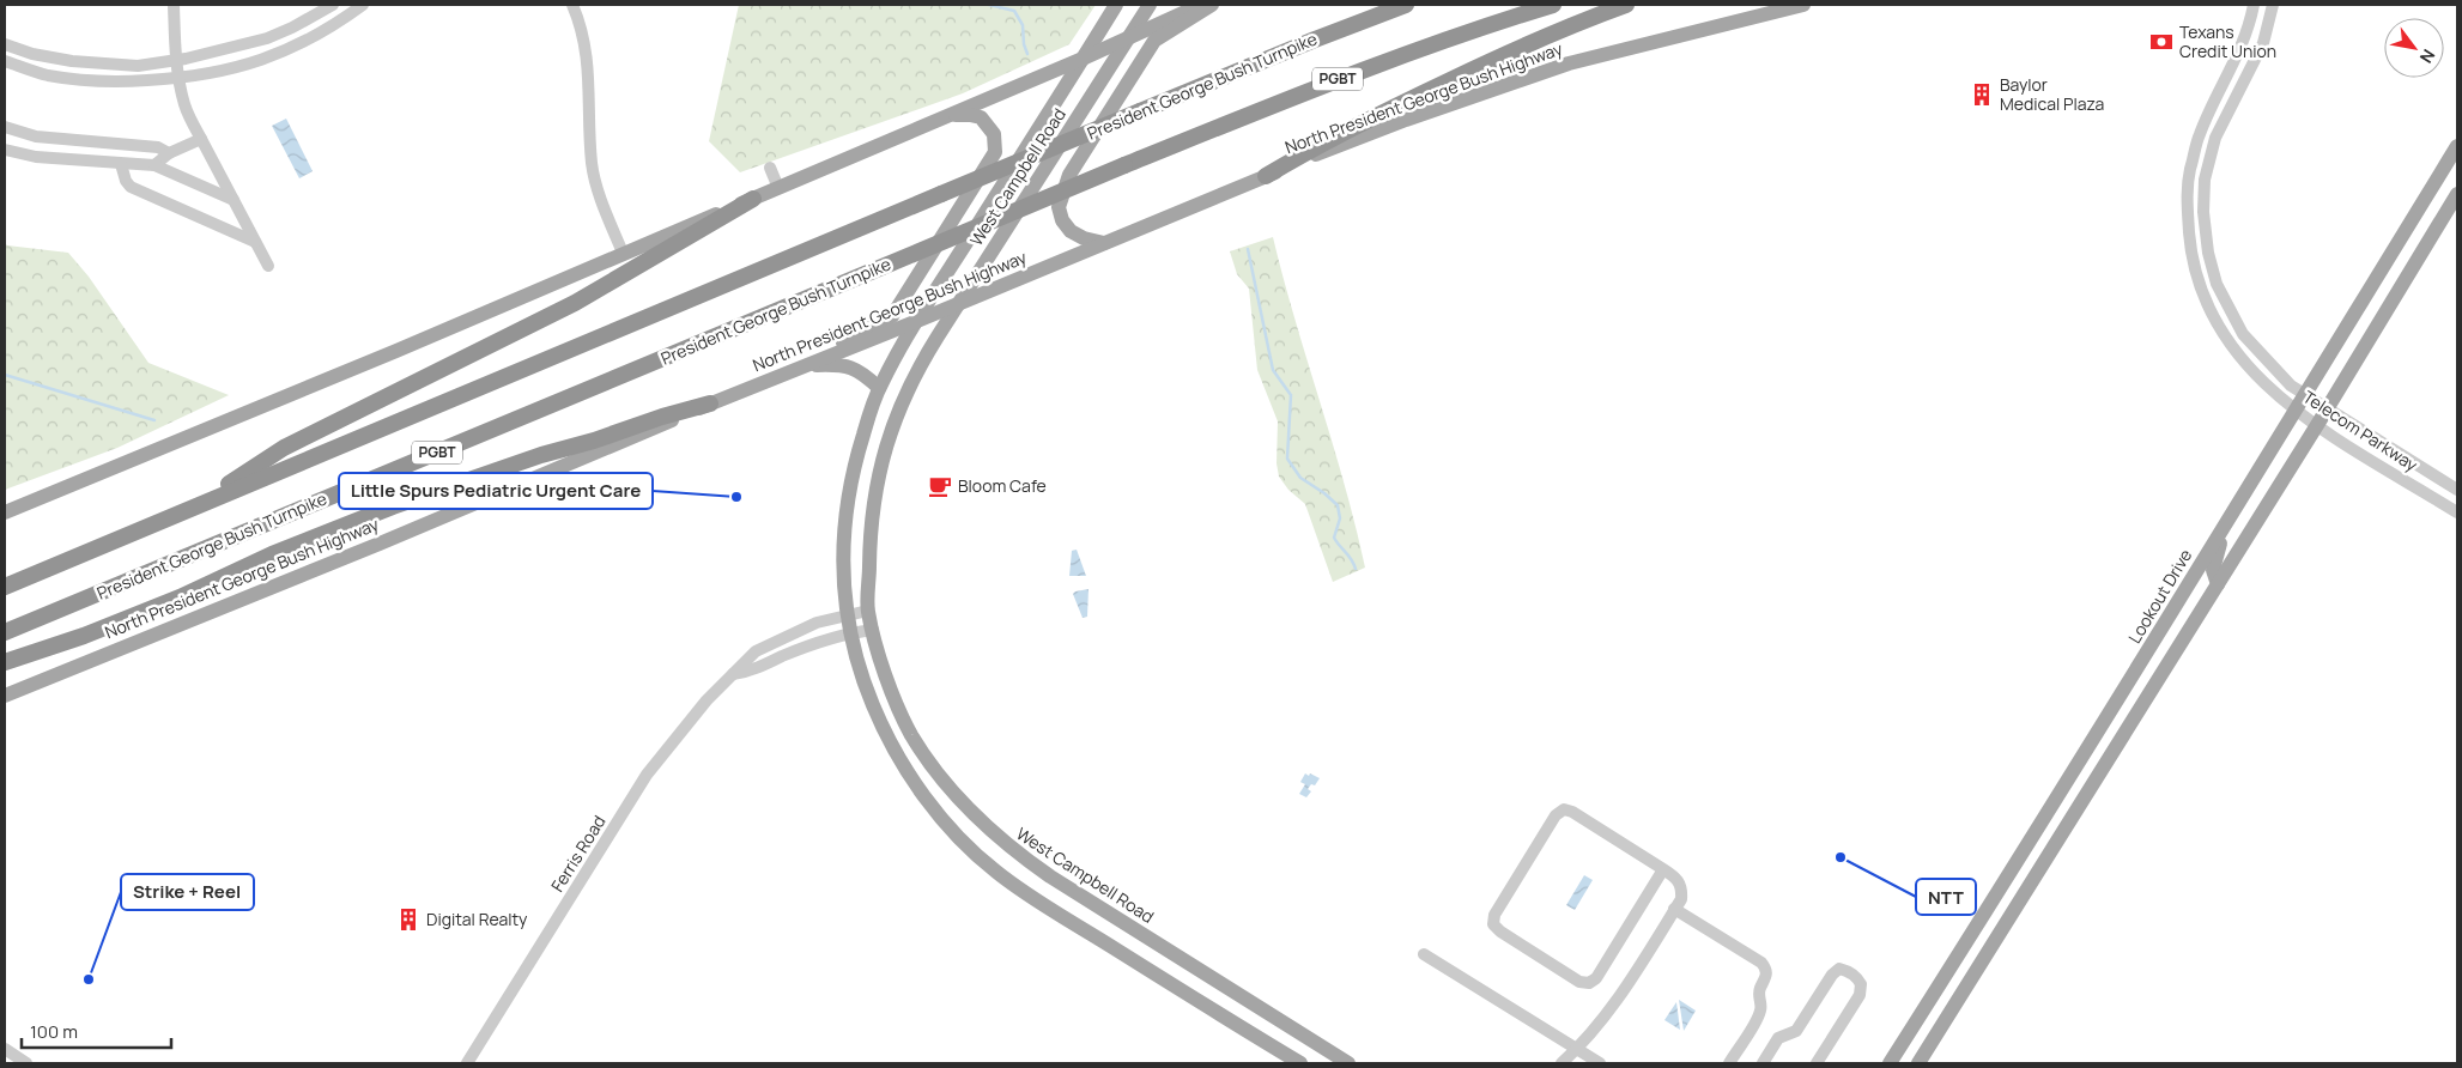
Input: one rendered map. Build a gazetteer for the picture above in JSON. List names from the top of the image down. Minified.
{"streets":{"highway":["PGBT","President George Bush Turnpike"],"main road":["North President George Bush Highway","West Campbell Road","Lookout Drive"],"street":["Telecom Parkway","Ferris Road"]},"crossings":[["North President George Bush Highway","West Campbell Road"],["West Campbell Road","Ferris Road"],["Telecom Parkway","Lookout Drive"]],"places":{"bank":["Texans Credit Union"],"building":["Baylor Medical Plaza","Digital Realty"],"cafe":["Bloom Cafe"],"other":["Little Spurs Pediatric Urgent Care","NTT","Strike + Reel"]},"scale_bar":"100 m","north":"bottom right"}
